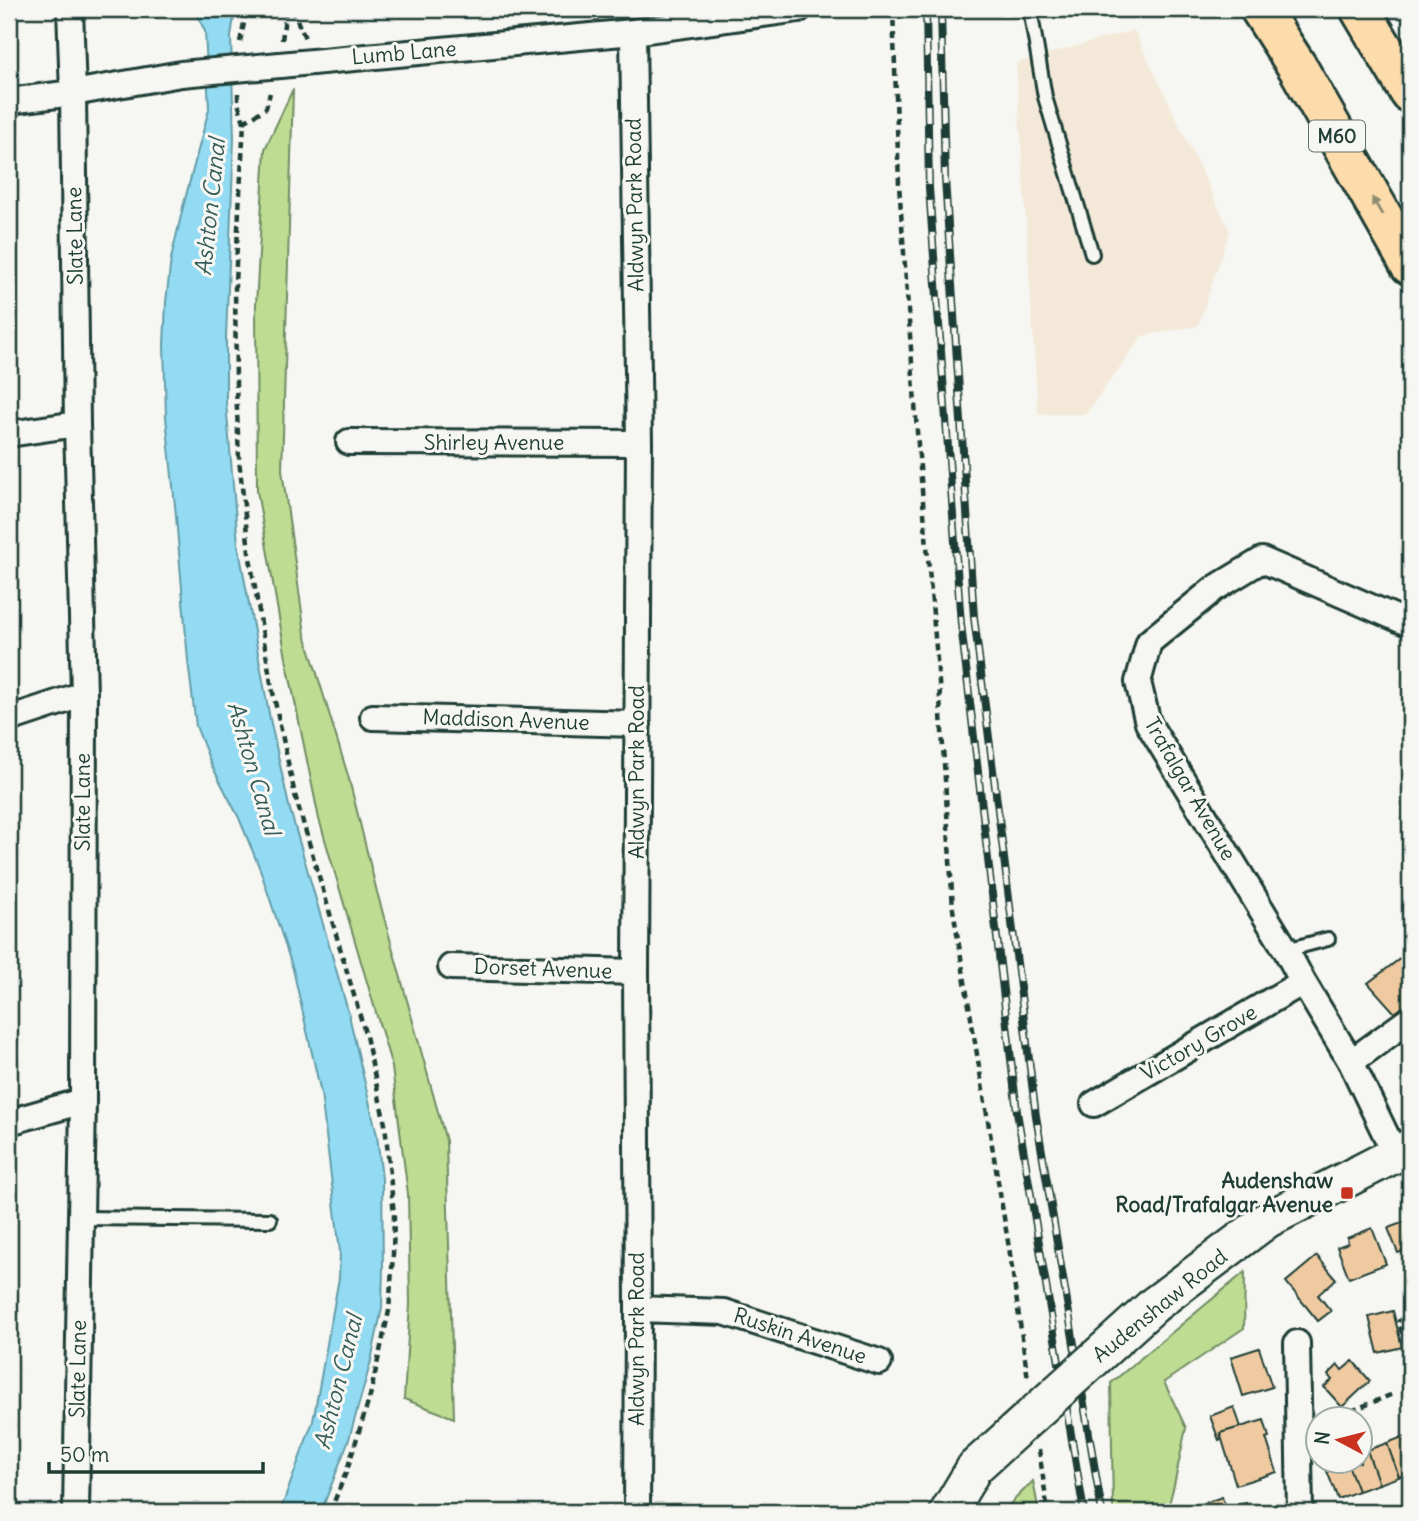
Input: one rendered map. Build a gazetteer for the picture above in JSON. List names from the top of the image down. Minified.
{"streets":{"highway":["M60"],"main road":["Audenshaw Road"],"street":["Lumb Lane","Aldwyn Park Road","Slate Lane","Shirley Avenue","Maddison Avenue","Trafalgar Avenue","Dorset Avenue","Victory Grove","Ruskin Avenue"]},"crossings":[["Lumb Lane","Aldwyn Park Road"],["Lumb Lane","Slate Lane"],["Aldwyn Park Road","Shirley Avenue"],["Aldwyn Park Road","Maddison Avenue"],["Aldwyn Park Road","Dorset Avenue"],["Aldwyn Park Road","Ruskin Avenue"],["Trafalgar Avenue","Victory Grove"],["Trafalgar Avenue","Audenshaw Road"]],"water":["Ashton Canal"],"places":{"transit":["Audenshaw Road/Trafalgar Avenue"]},"scale_bar":"50 m","north":"left"}
